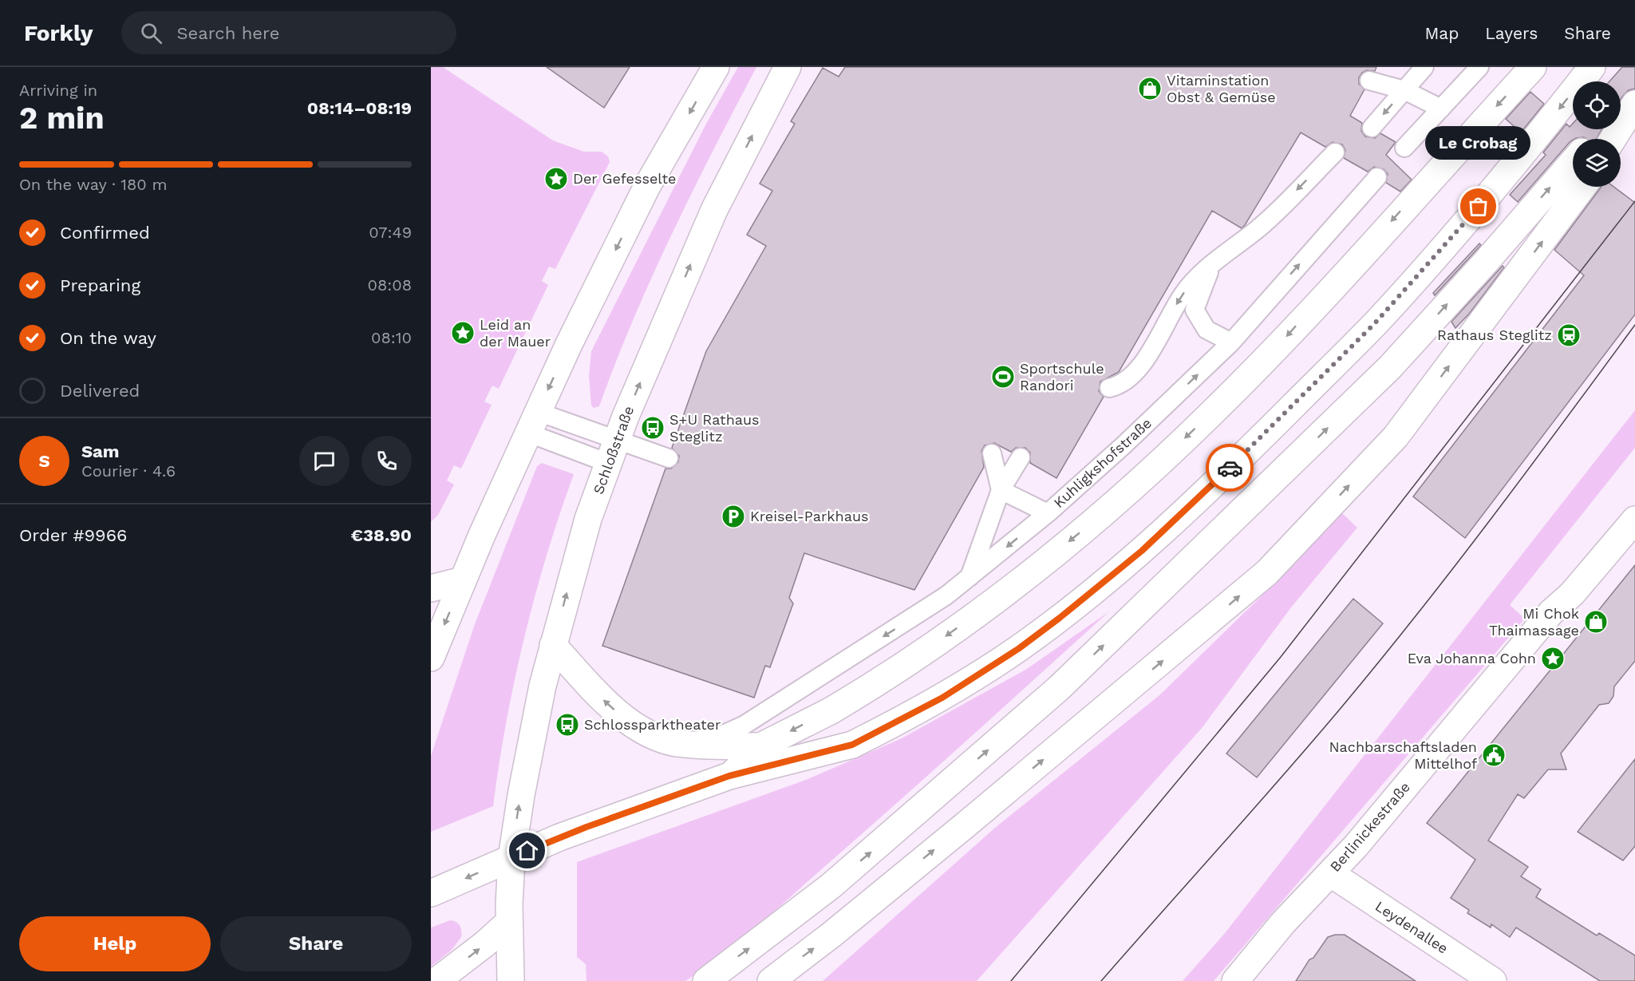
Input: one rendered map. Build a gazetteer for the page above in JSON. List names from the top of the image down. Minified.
{"streets":{"main road":["Schloßstraße","Berlinickestraße","Leydenallee"],"lane":["Kuhligkshofstraße"]},"crossings":[["Berlinickestraße","Leydenallee"]],"places":{"shop":["Vitaminstation Obst & Gemüse","Mi Chok Thaimassage"],"place":["Der Gefesselte","Leid an der Mauer","Eva Johanna Cohn"],"other":["Le Crobag"],"station":["Rathaus Steglitz"],"sports":["Sportschule Randori"],"bus stop":["S+U Rathaus Steglitz","Schlossparktheater"],"parking":["Kreisel-Parkhaus"],"public building":["Nachbarschaftsladen Mittelhof"]},"page":{"header":"Forkly","search":"Search here","nav":["Map","Layers","Share"],"heading":["2 min","Arriving in","08:14–08:19"],"panel":["Sam","Courier · 4.6","Order #9966","€38.90"],"bubble":"Le Crobag","bar":"On the way · 180 m","list":[["Confirmed","07:49"],["Preparing","08:08"],["On the way","08:10"],"Delivered"],"round":"S","buttons":["Help","Share"]}}
